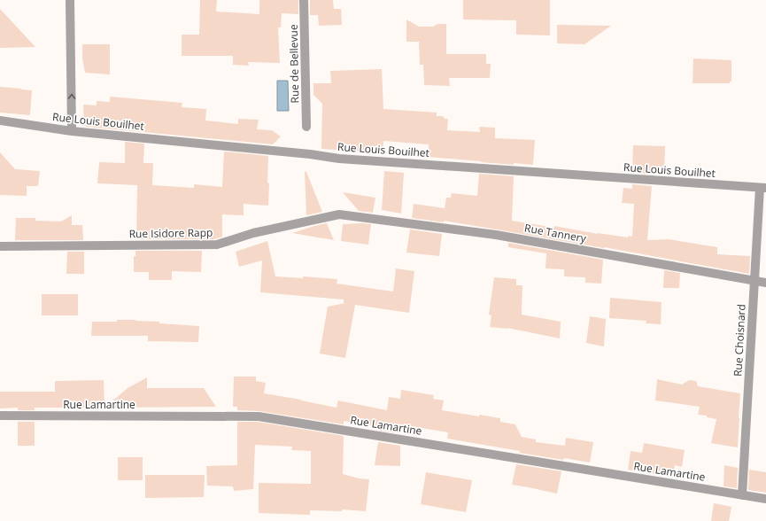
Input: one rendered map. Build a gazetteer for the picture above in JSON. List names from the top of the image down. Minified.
{"streets":{"street":["Rue de Bellevue","Rue Louis Bouilhet","Rue Isidore Rapp","Rue Tannery","Rue Choisnard","Rue Lamartine"]},"crossings":[["Rue Louis Bouilhet","Rue Choisnard"],["Rue Isidore Rapp","Rue Tannery"],["Rue Tannery","Rue Choisnard"],["Rue Choisnard","Rue Lamartine"]]}
